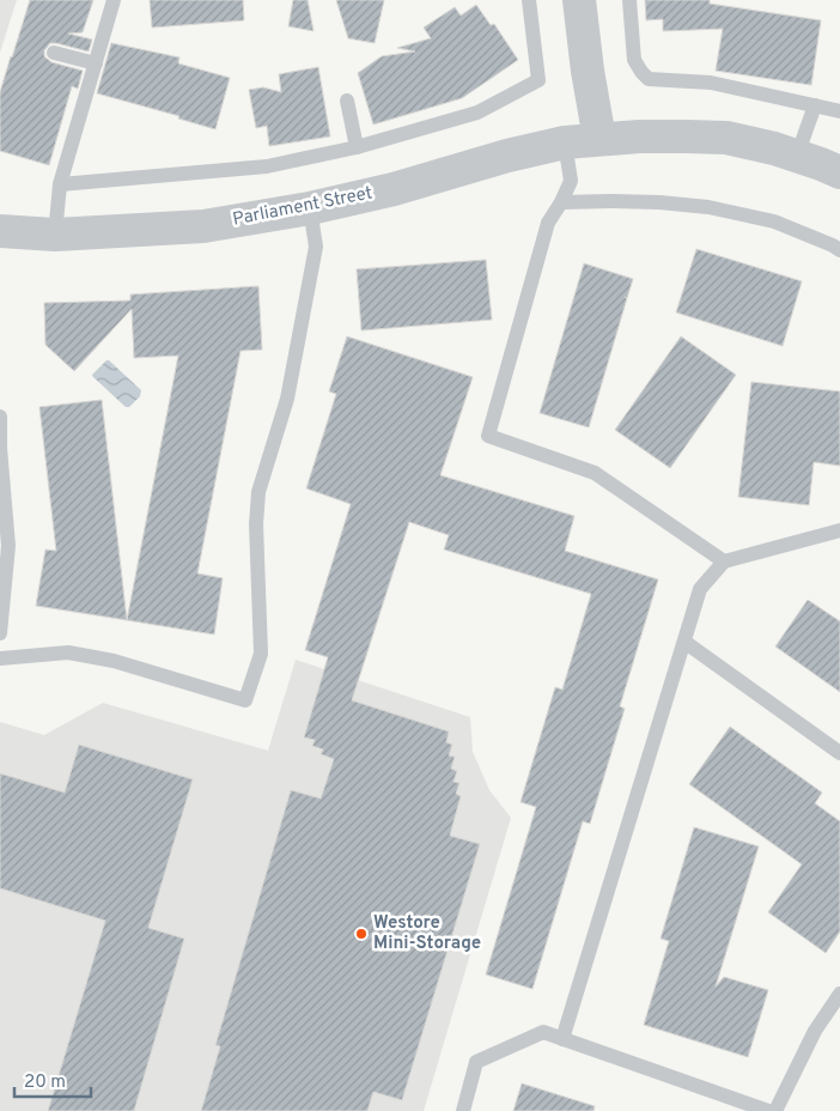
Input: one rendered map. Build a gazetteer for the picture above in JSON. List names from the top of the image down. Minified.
{"streets":{"street":["Parliament Street"]},"places":["Westore Mini-Storage"],"scale_bar":"20 m"}
